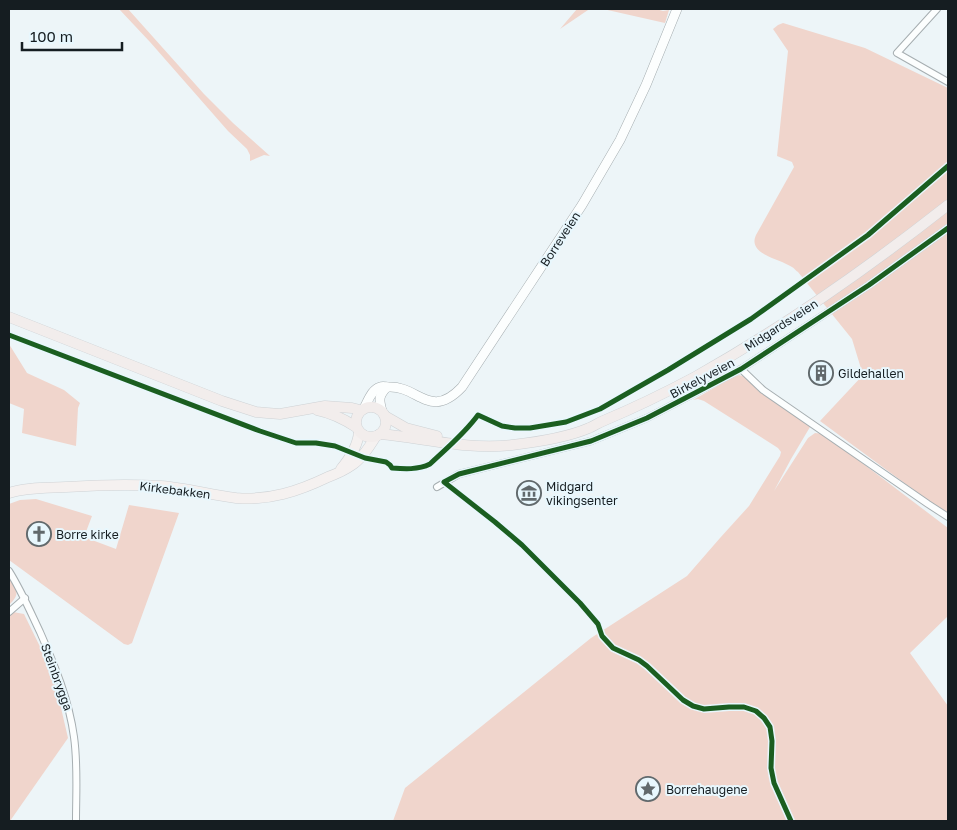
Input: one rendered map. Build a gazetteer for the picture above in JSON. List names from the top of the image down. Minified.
{"streets":{"highway":["Midgardsveien"],"main road":["Borreveien","Kirkebakken"],"street":["Birkelyveien","Steinbrygga"]},"crossings":[["Midgardsveien","Kirkebakken"]],"places":{"building":["Gildehallen"],"museum":["Midgard vikingsenter"],"church":["Borre kirke"],"place":["Borrehaugene"]},"scale_bar":"100 m"}
